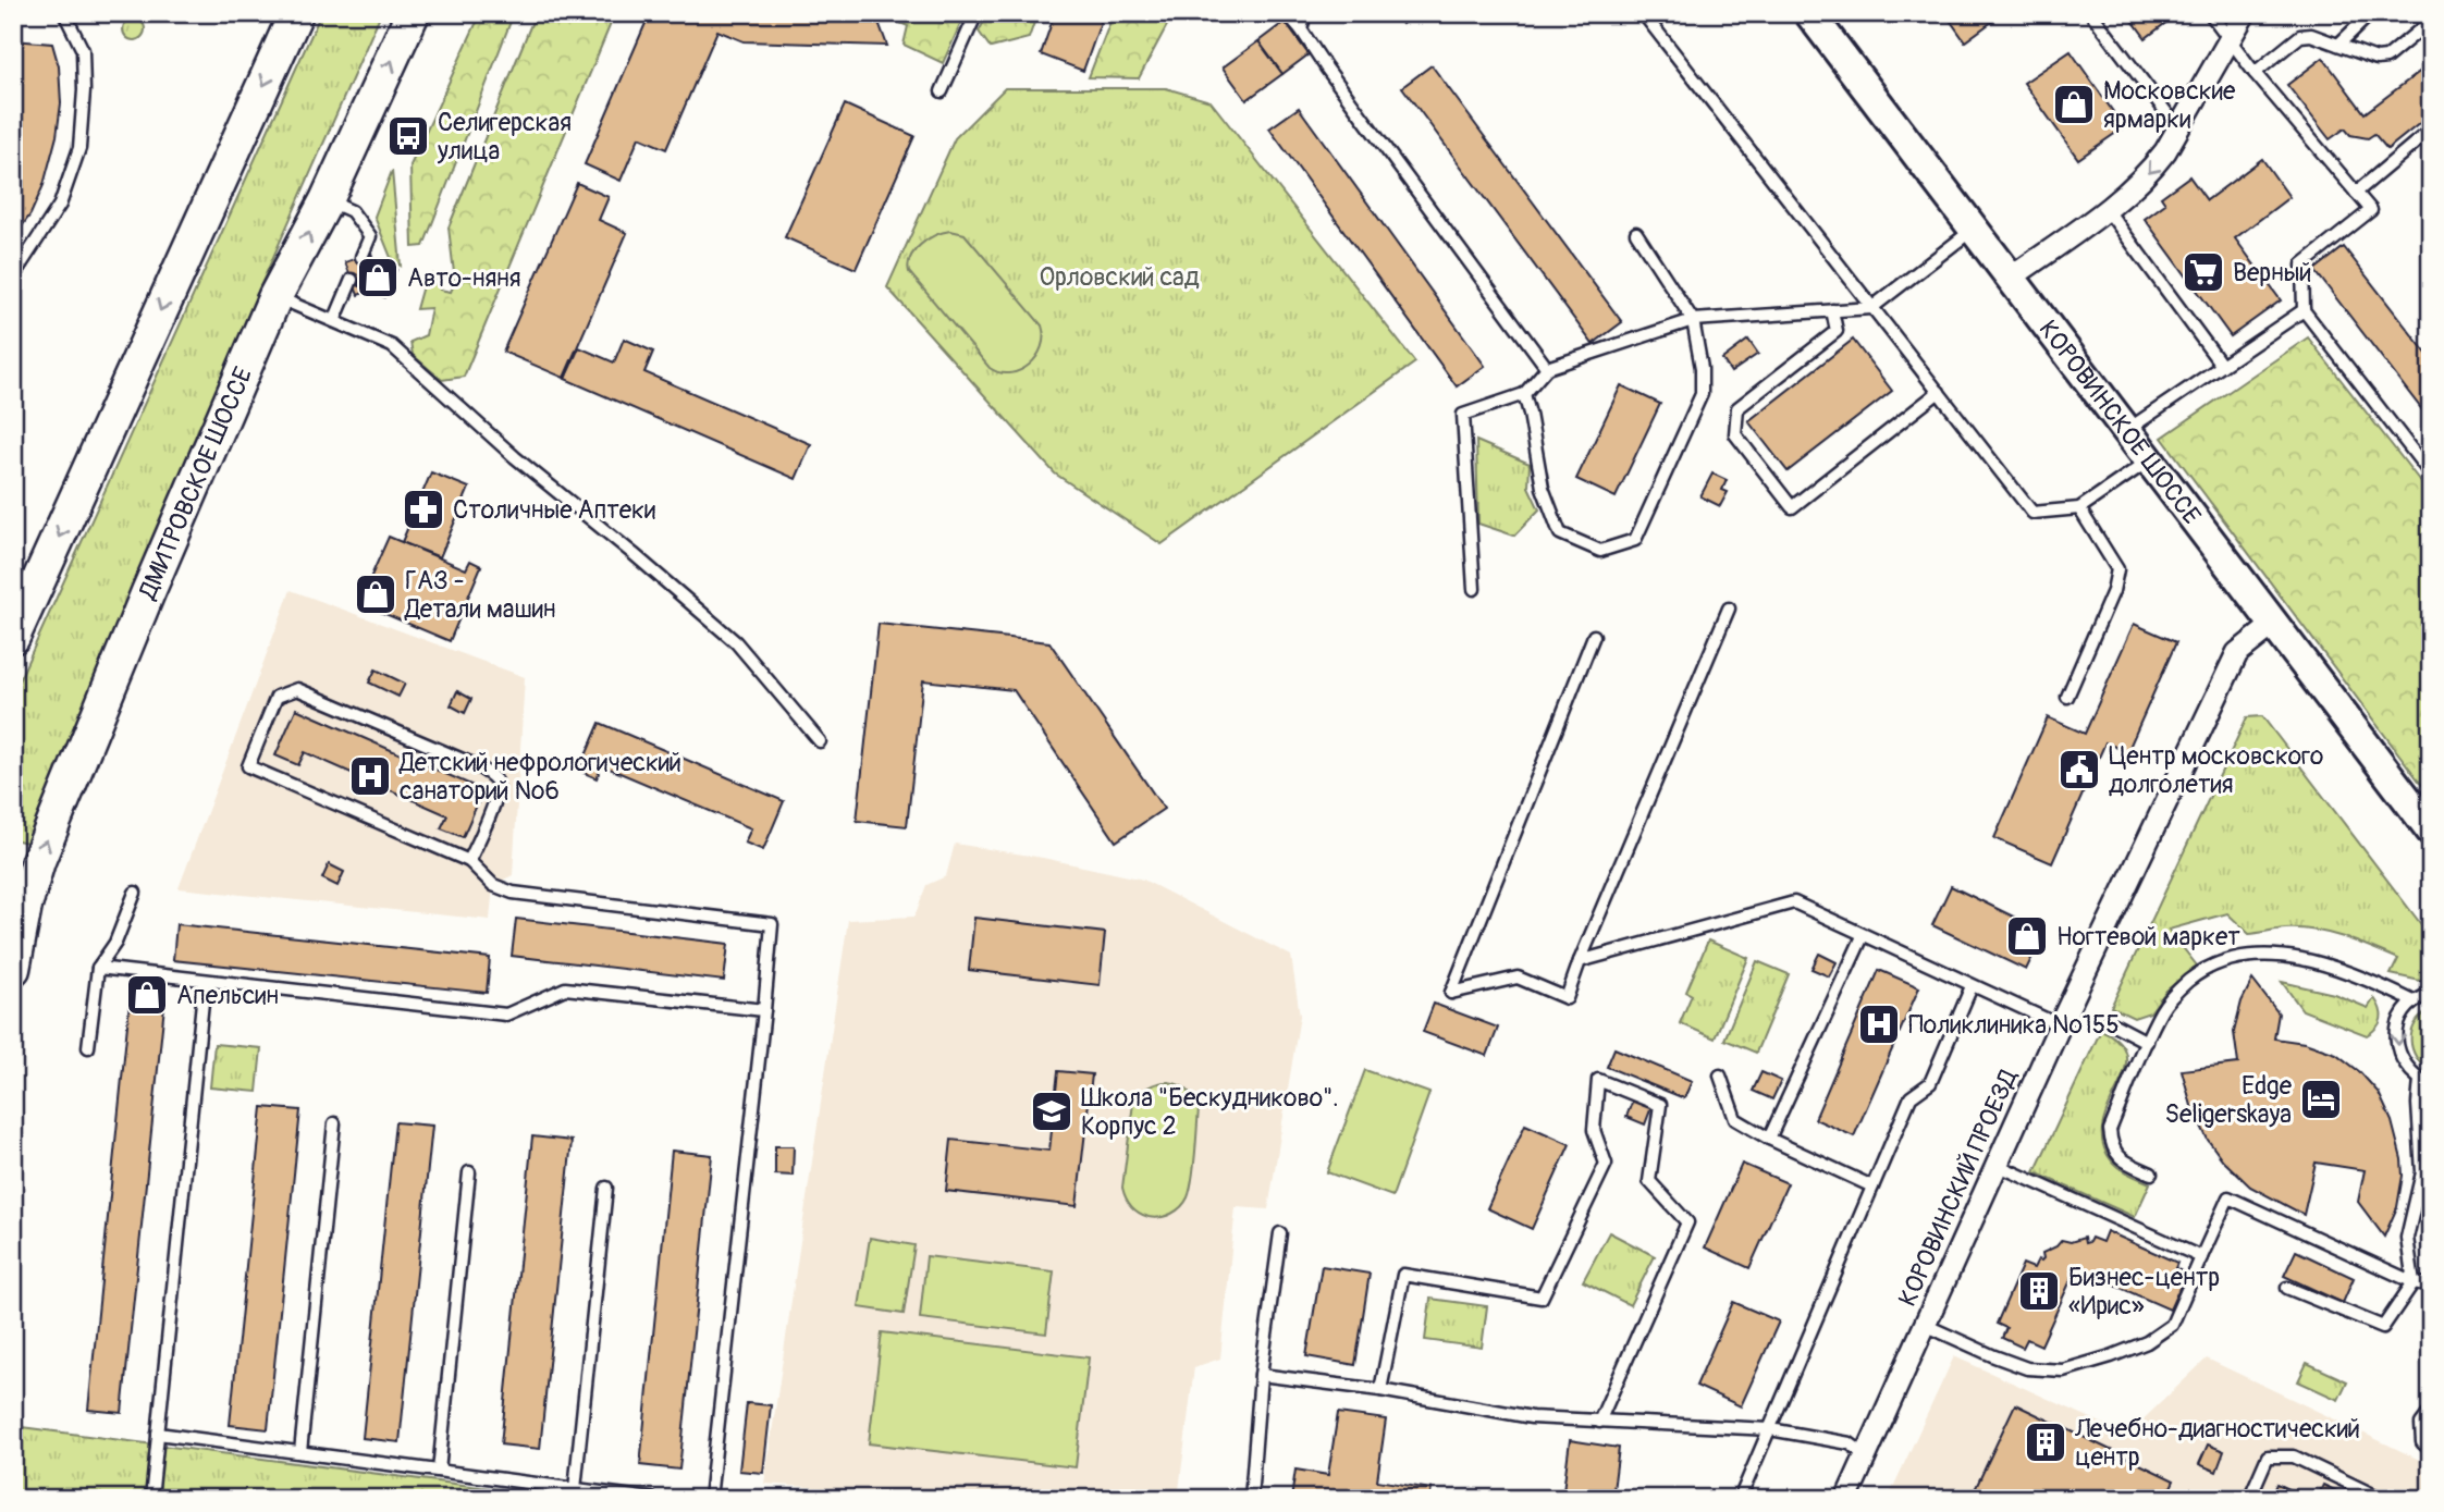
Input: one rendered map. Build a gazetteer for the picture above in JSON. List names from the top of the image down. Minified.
{"streets":{"main road":["КОРОВИНСКОЕ ШОССЕ","ДМИТРОВСКОЕ ШОССЕ"],"street":["КОРОВИНСКИЙ ПРОЕЗД"]},"crossings":[["КОРОВИНСКОЕ ШОССЕ","КОРОВИНСКИЙ ПРОЕЗД"]],"parks":["Орловский сад"],"places":{"shop":["Московские ярмарки","Авто-няня","ГАЗ - Детали машин","Ногтевой маркет","Апельсин"],"bus stop":["Селигерская улица"],"supermarket":["Верный"],"pharmacy":["Столичные Аптеки"],"public building":["Центр московского долголетия"],"hospital":["Детский нефрологический санаторий №6","Поликлиника №155"],"hotel":["Edge Seligerskaya"],"school or university":["Школа \"Бескудниково\". Корпус 2"],"building":["Бизнес-центр «Ирис»","Лечебно-диагностический центр"]}}
